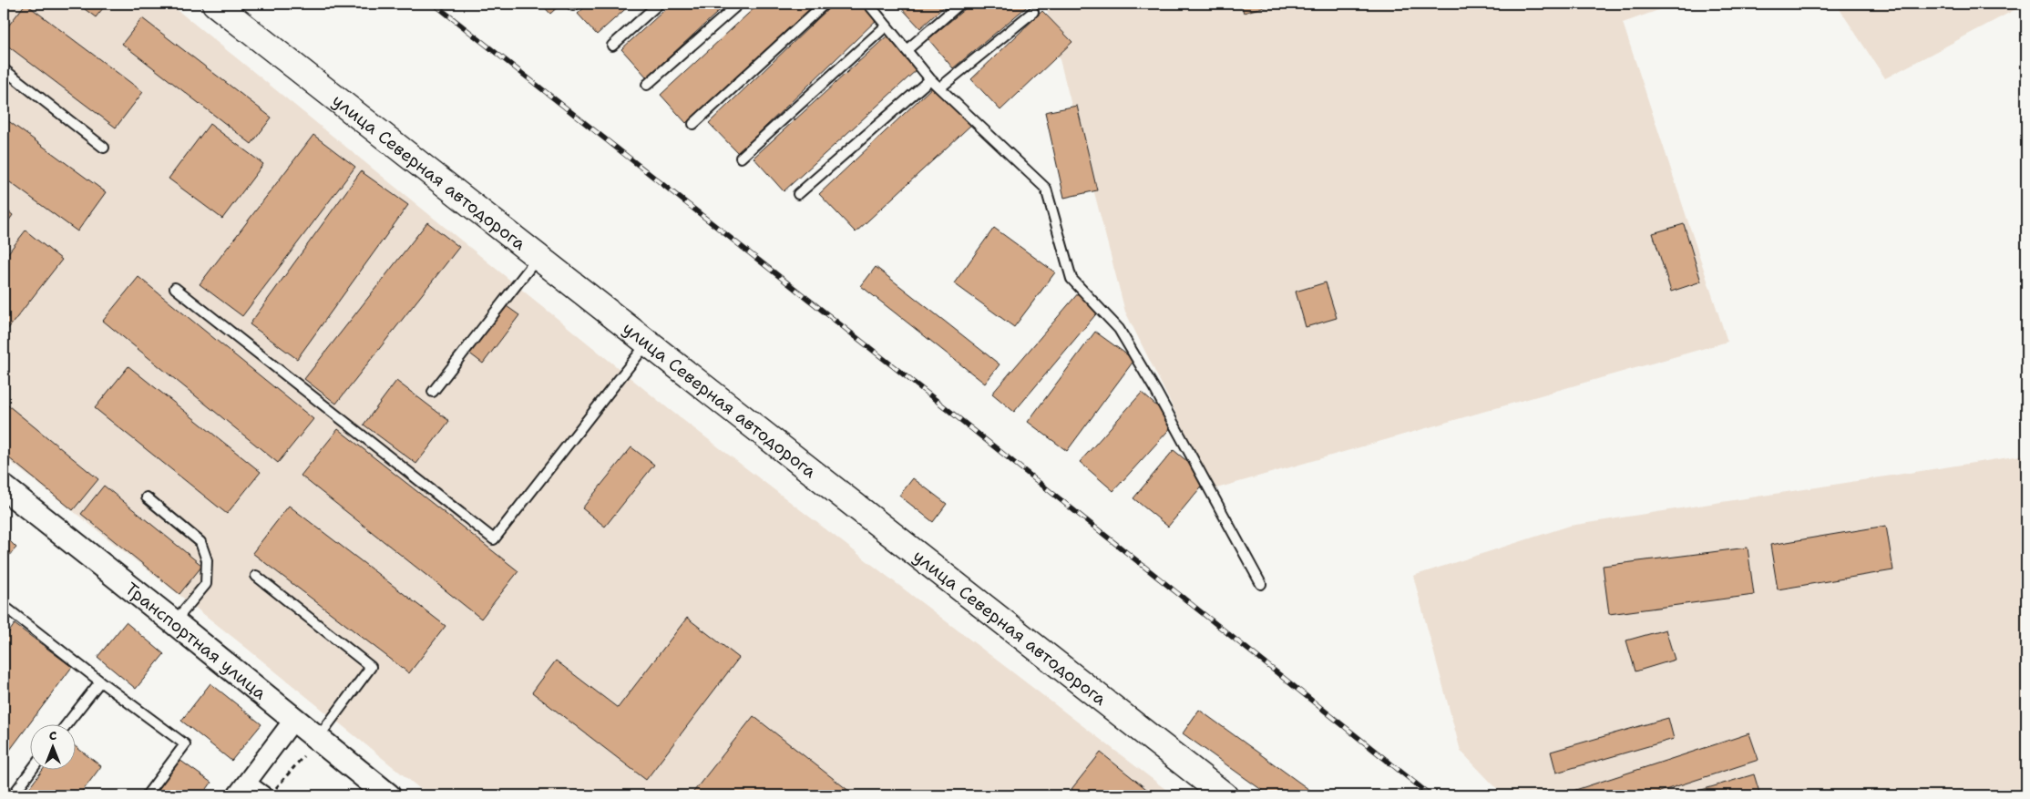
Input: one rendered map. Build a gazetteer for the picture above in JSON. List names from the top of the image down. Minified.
{"streets":{"main road":["улица Северная автодорога"],"street":["Транспортная улица"]},"north":"top"}
